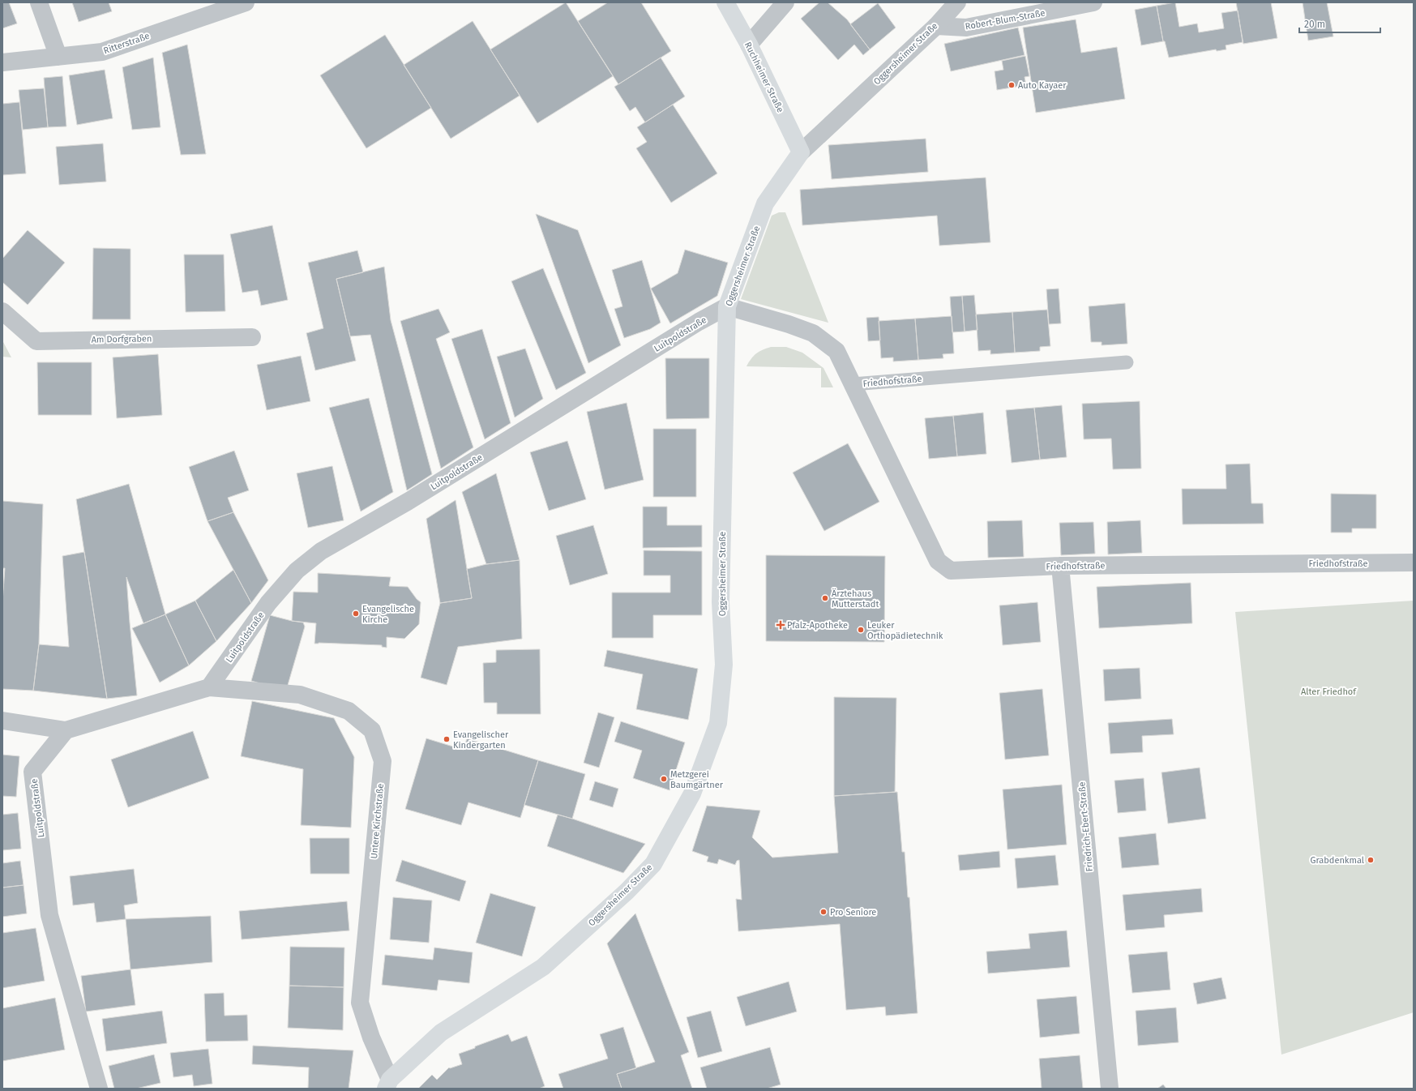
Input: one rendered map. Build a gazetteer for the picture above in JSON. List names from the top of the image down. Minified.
{"streets":{"main road":["Oggersheimer Straße","Ruchheimer Straße"],"street":["Robert-Blum-Straße","Ritterstraße","Luitpoldstraße","Am Dorfgraben","Friedhofstraße","Untere Kirchstraße","Friedrich-Ebert-Straße"]},"crossings":[["Robert-Blum-Straße","Oggersheimer Straße"],["Oggersheimer Straße","Ruchheimer Straße"],["Oggersheimer Straße","Luitpoldstraße"],["Oggersheimer Straße","Friedhofstraße"],["Oggersheimer Straße","Untere Kirchstraße"],["Luitpoldstraße","Friedhofstraße"],["Luitpoldstraße","Untere Kirchstraße"],["Friedhofstraße","Friedrich-Ebert-Straße"]],"parks":["Alter Friedhof"],"places":{"other":["Auto Kayaer","Ärztehaus Mutterstadt","Evangelische Kirche","Leuker Orthopädietechnik","Evangelischer Kindergarten","Metzgerei Baumgärtner","Grabdenkmal","Pro Seniore"],"health":["Pfalz-Apotheke"]},"scale_bar":"20 m"}
